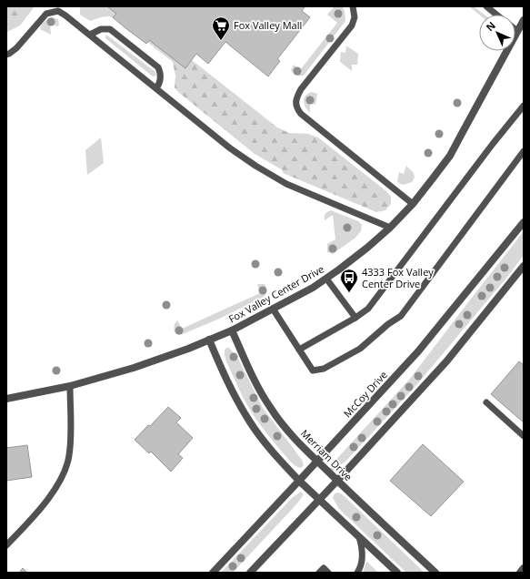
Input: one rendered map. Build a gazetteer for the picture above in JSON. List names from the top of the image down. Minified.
{"streets":{"street":["Fox Valley Center Drive","McCoy Drive","Merriam Drive"]},"crossings":[["Fox Valley Center Drive","Merriam Drive"],["McCoy Drive","Merriam Drive"]],"places":{"supermarket":["Fox Valley Mall"],"bus stop":["4333 Fox Valley Center Drive"]},"north":"top left"}
